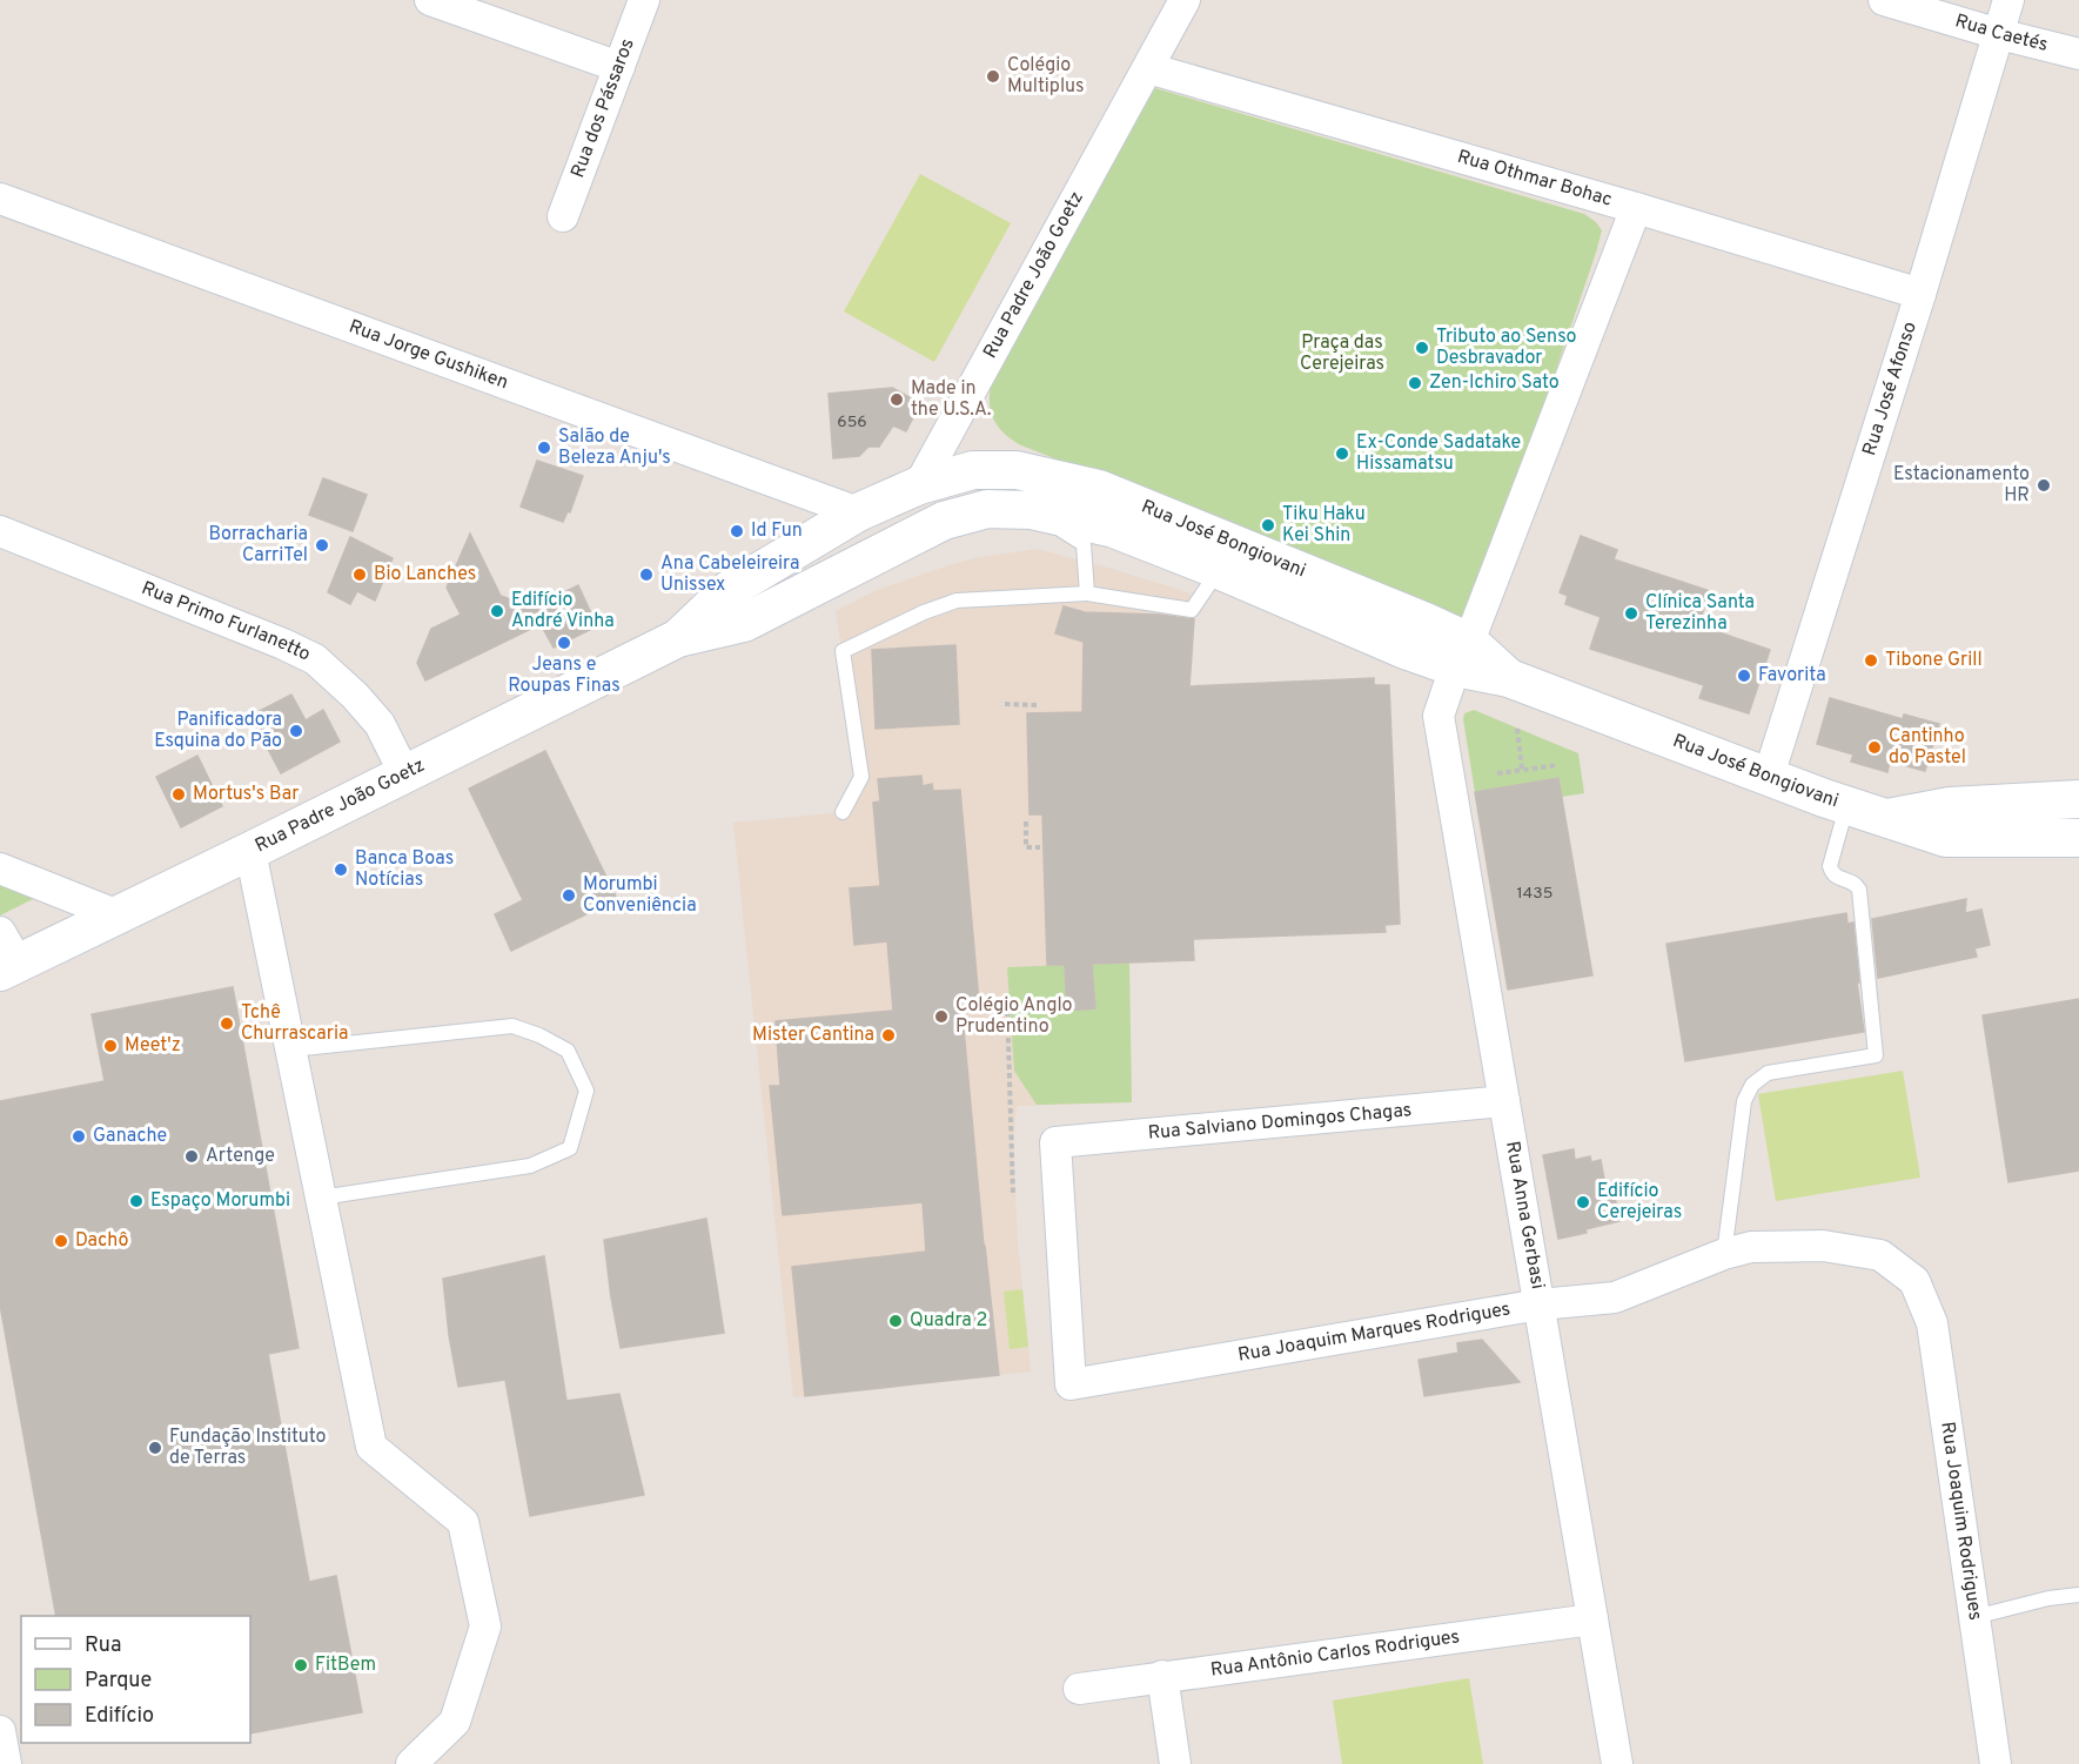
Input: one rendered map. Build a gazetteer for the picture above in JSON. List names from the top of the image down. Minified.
{"streets":{"street":["Rua Caetés","Rua dos Pássaros","Rua Othmar Bohac","Rua Padre João Goetz","Rua Jorge Gushiken","Rua José Afonso","Rua José Bongiovani","Rua Primo Furlanetto","Rua Salviano Domingos Chagas","Rua Anna Gerbasi","Rua Joaquim Marques Rodrigues","Rua Joaquim Rodrigues","Rua Antônio Carlos Rodrigues"]},"crossings":[["Rua Caetés","Rua José Afonso"],["Rua Othmar Bohac","Rua Padre João Goetz"],["Rua Othmar Bohac","Rua José Afonso"],["Rua Othmar Bohac","Rua Anna Gerbasi"],["Rua Padre João Goetz","Rua Jorge Gushiken"],["Rua Padre João Goetz","Rua José Bongiovani"],["Rua Padre João Goetz","Rua Primo Furlanetto"],["Rua José Afonso","Rua José Bongiovani"],["Rua José Bongiovani","Rua Anna Gerbasi"],["Rua Salviano Domingos Chagas","Rua Anna Gerbasi"],["Rua Salviano Domingos Chagas","Rua Joaquim Marques Rodrigues"],["Rua Anna Gerbasi","Rua Joaquim Marques Rodrigues"],["Rua Anna Gerbasi","Rua Antônio Carlos Rodrigues"],["Rua Joaquim Marques Rodrigues","Rua Joaquim Rodrigues"]],"parks":["Praça das Cerejeiras"],"places":["Colégio Multiplus","Tributo ao Senso Desbravador","Zen-Ichiro Sato","Made in the U.S.A.","Salão de Beleza Anju's","Ex-Conde Sadatake Hissamatsu","Estacionamento HR","Tiku Haku Kei Shin","Id Fun","Borracharia CarriTel","Bio Lanches","Ana Cabeleireira Unissex","Edifício André Vinha","Clínica Santa Terezinha","Jeans e Roupas Finas","Tibone Grill","Favorita","Panificadora Esquina do Pão","Cantinho do Pastel","Mortus's Bar","Banca Boas Notícias","Morumbi Conveniência","Colégio Anglo Prudentino","Tchê Churrascaria","Mister Cantina","Meet'z","Ganache","Artenge","Espaço Morumbi","Edifício Cerejeiras","Dachô","Quadra 2","Fundação Instituto de Terras","FitBem"],"house_numbers":["656","1435"],"legend":["Rua","Parque","Edifício"]}
